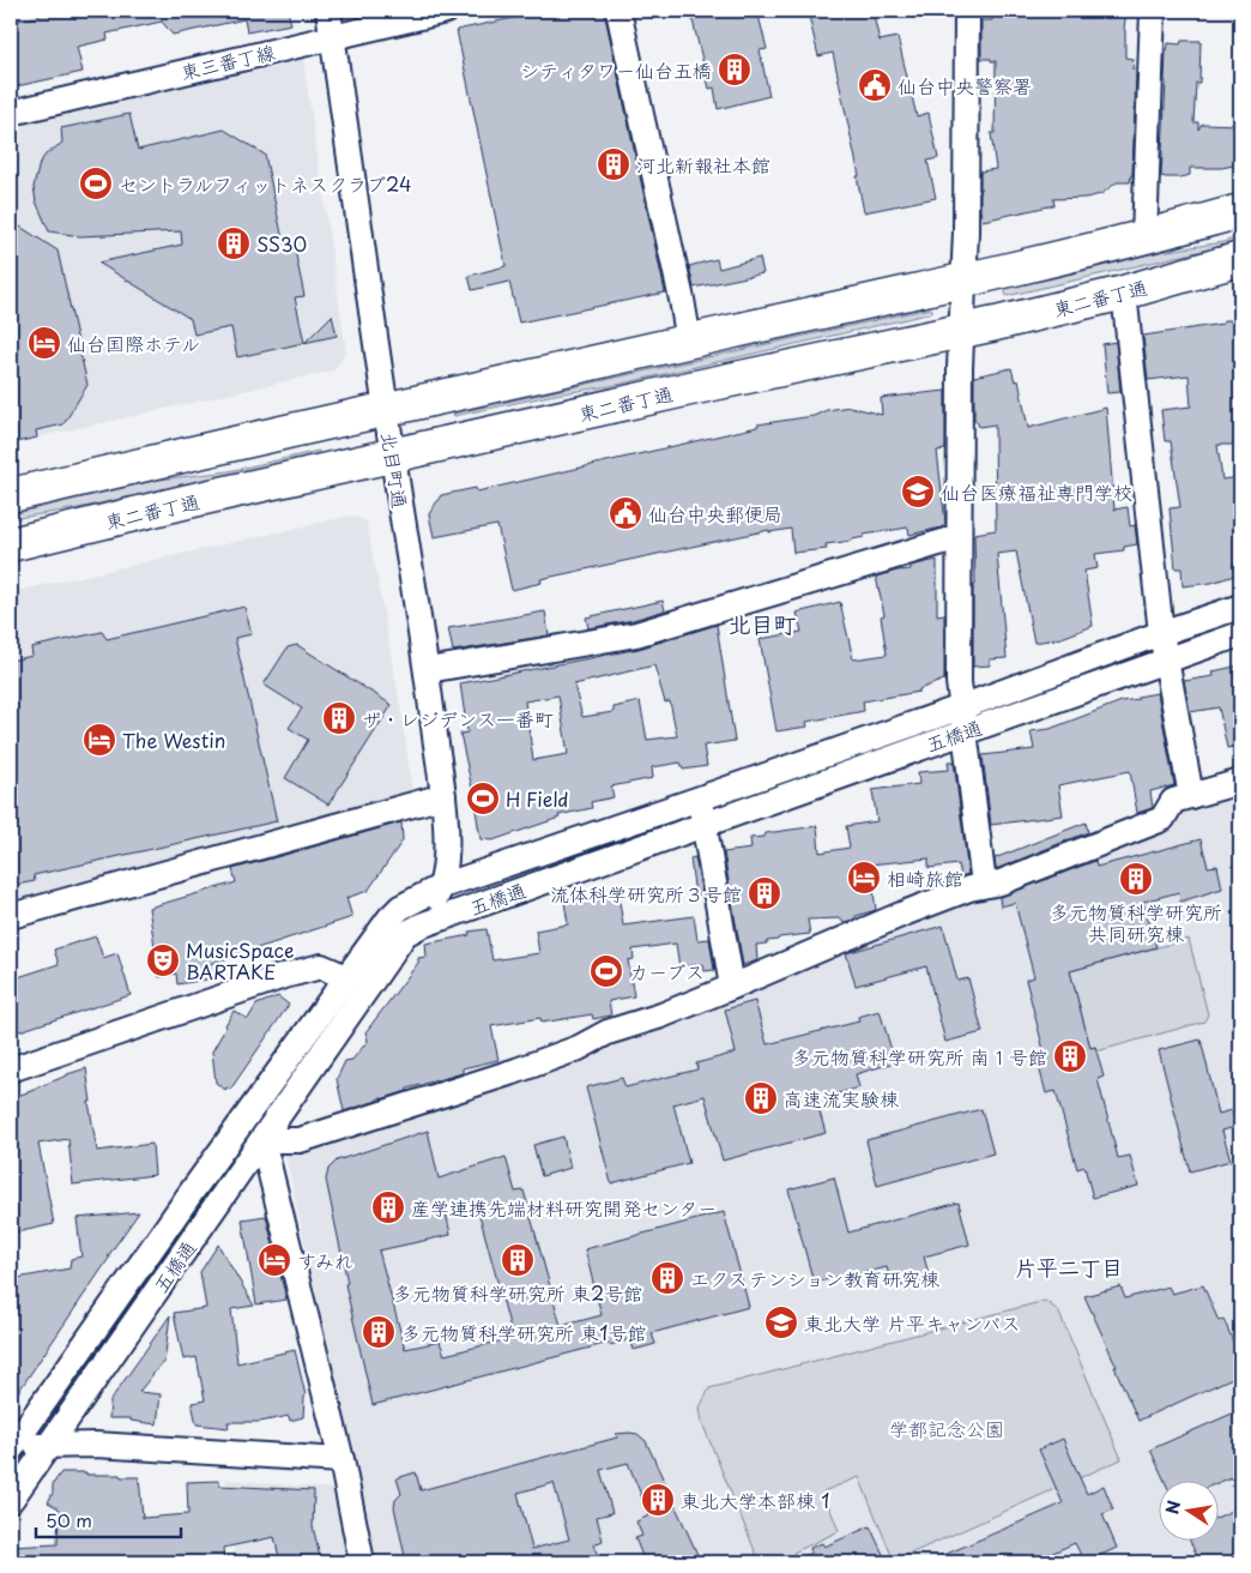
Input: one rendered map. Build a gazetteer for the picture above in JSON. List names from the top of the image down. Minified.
{"streets":{"highway":["東二番丁通"],"street":["東三番丁線","北目町通","五橋通"]},"crossings":[["東三番丁線","北目町通"],["東二番丁通","北目町通"],["北目町通","五橋通"]],"districts":["北目町","片平二丁目"],"parks":["学都記念公園"],"places":{"building":["シティタワー仙台五橋","河北新報社本館","SS30","ザ・レジデンス一番町","多元物質科学研究所 共同研究棟","流体科学研究所３号館","多元物質科学研究所 南１号館","高速流実験棟","産学連携先端材料研究開発センター","多元物質科学研究所 東2号館","エクステンション教育研究棟","多元物質科学研究所 東1号館","東北大学本部棟 1"],"public building":["仙台中央警察署","仙台中央郵便局"],"sports":["セントラルフィットネスクラブ24","H Field","カーブス"],"hotel":["仙台国際ホテル","The Westin","相崎旅館","すみれ"],"school or university":["仙台医療福祉専門学校","東北大学 片平キャンパス"],"theatre":["MusicSpace BARTAKE"]},"scale_bar":"50 m","north":"left"}
